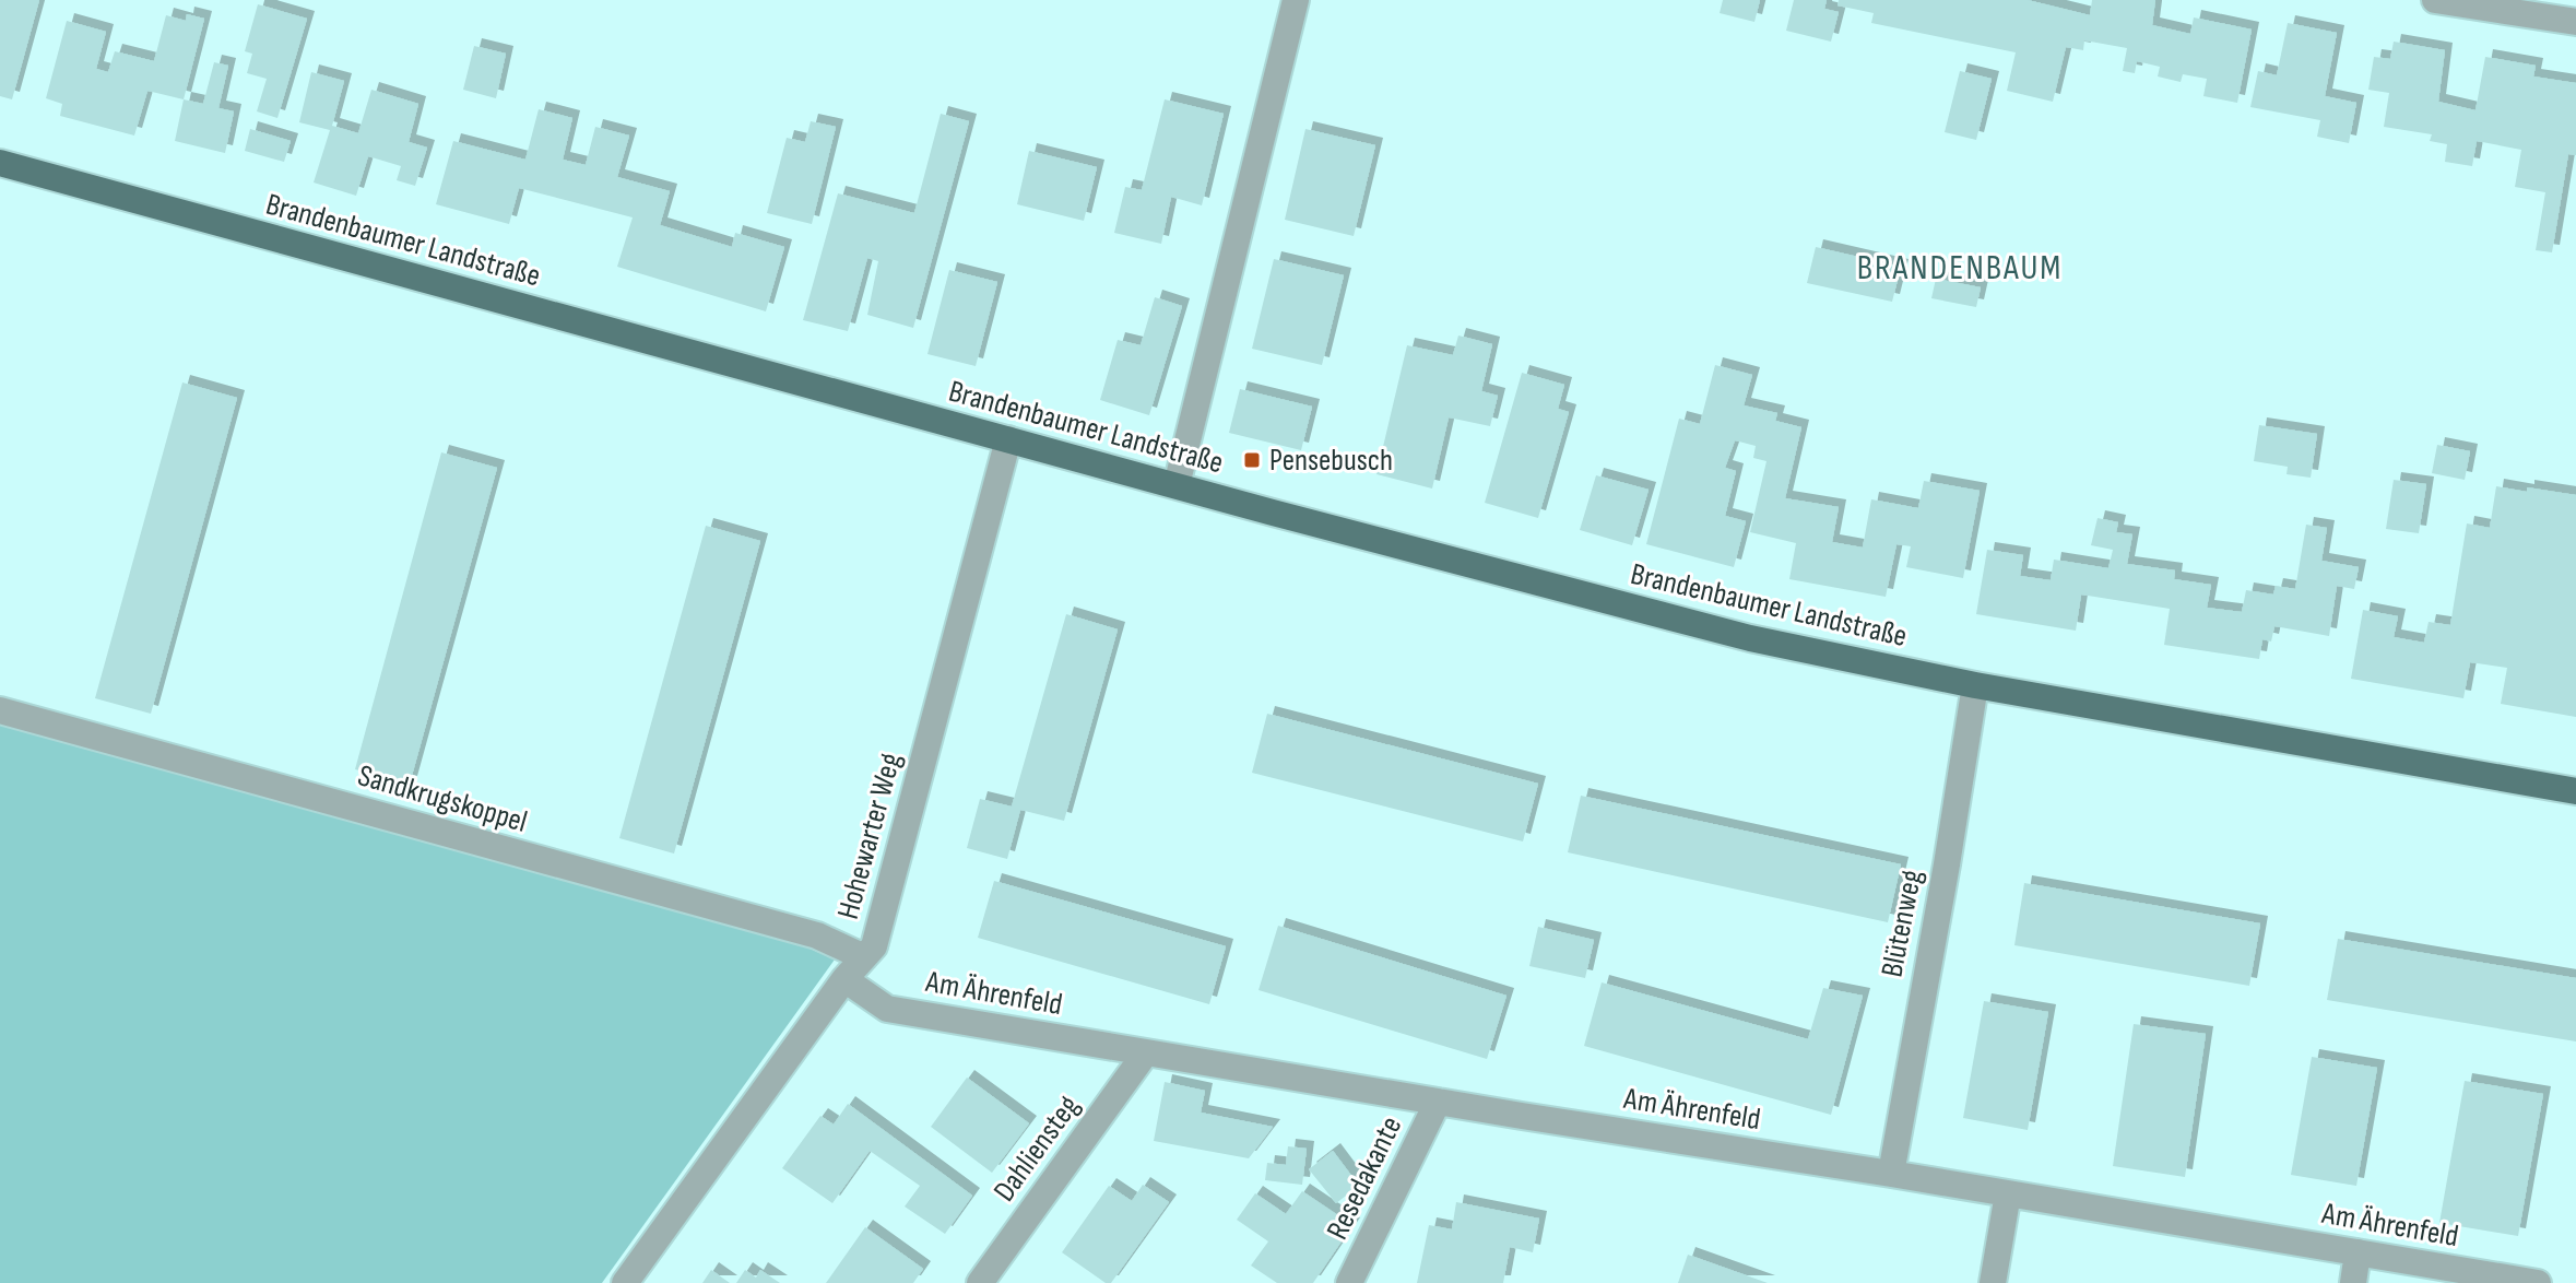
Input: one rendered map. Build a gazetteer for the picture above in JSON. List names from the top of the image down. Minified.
{"streets":{"main road":["Brandenbaumer Landstraße"],"street":["Sandkrugskoppel","Hohewarter Weg","Blütenweg","Am Ährenfeld","Dahliensteg","Resedakante"]},"crossings":[["Brandenbaumer Landstraße","Hohewarter Weg"],["Brandenbaumer Landstraße","Blütenweg"],["Sandkrugskoppel","Hohewarter Weg"],["Hohewarter Weg","Am Ährenfeld"],["Blütenweg","Am Ährenfeld"],["Am Ährenfeld","Dahliensteg"],["Am Ährenfeld","Resedakante"]],"districts":["BRANDENBAUM"],"places":{"transit":["Pensebusch"]}}
